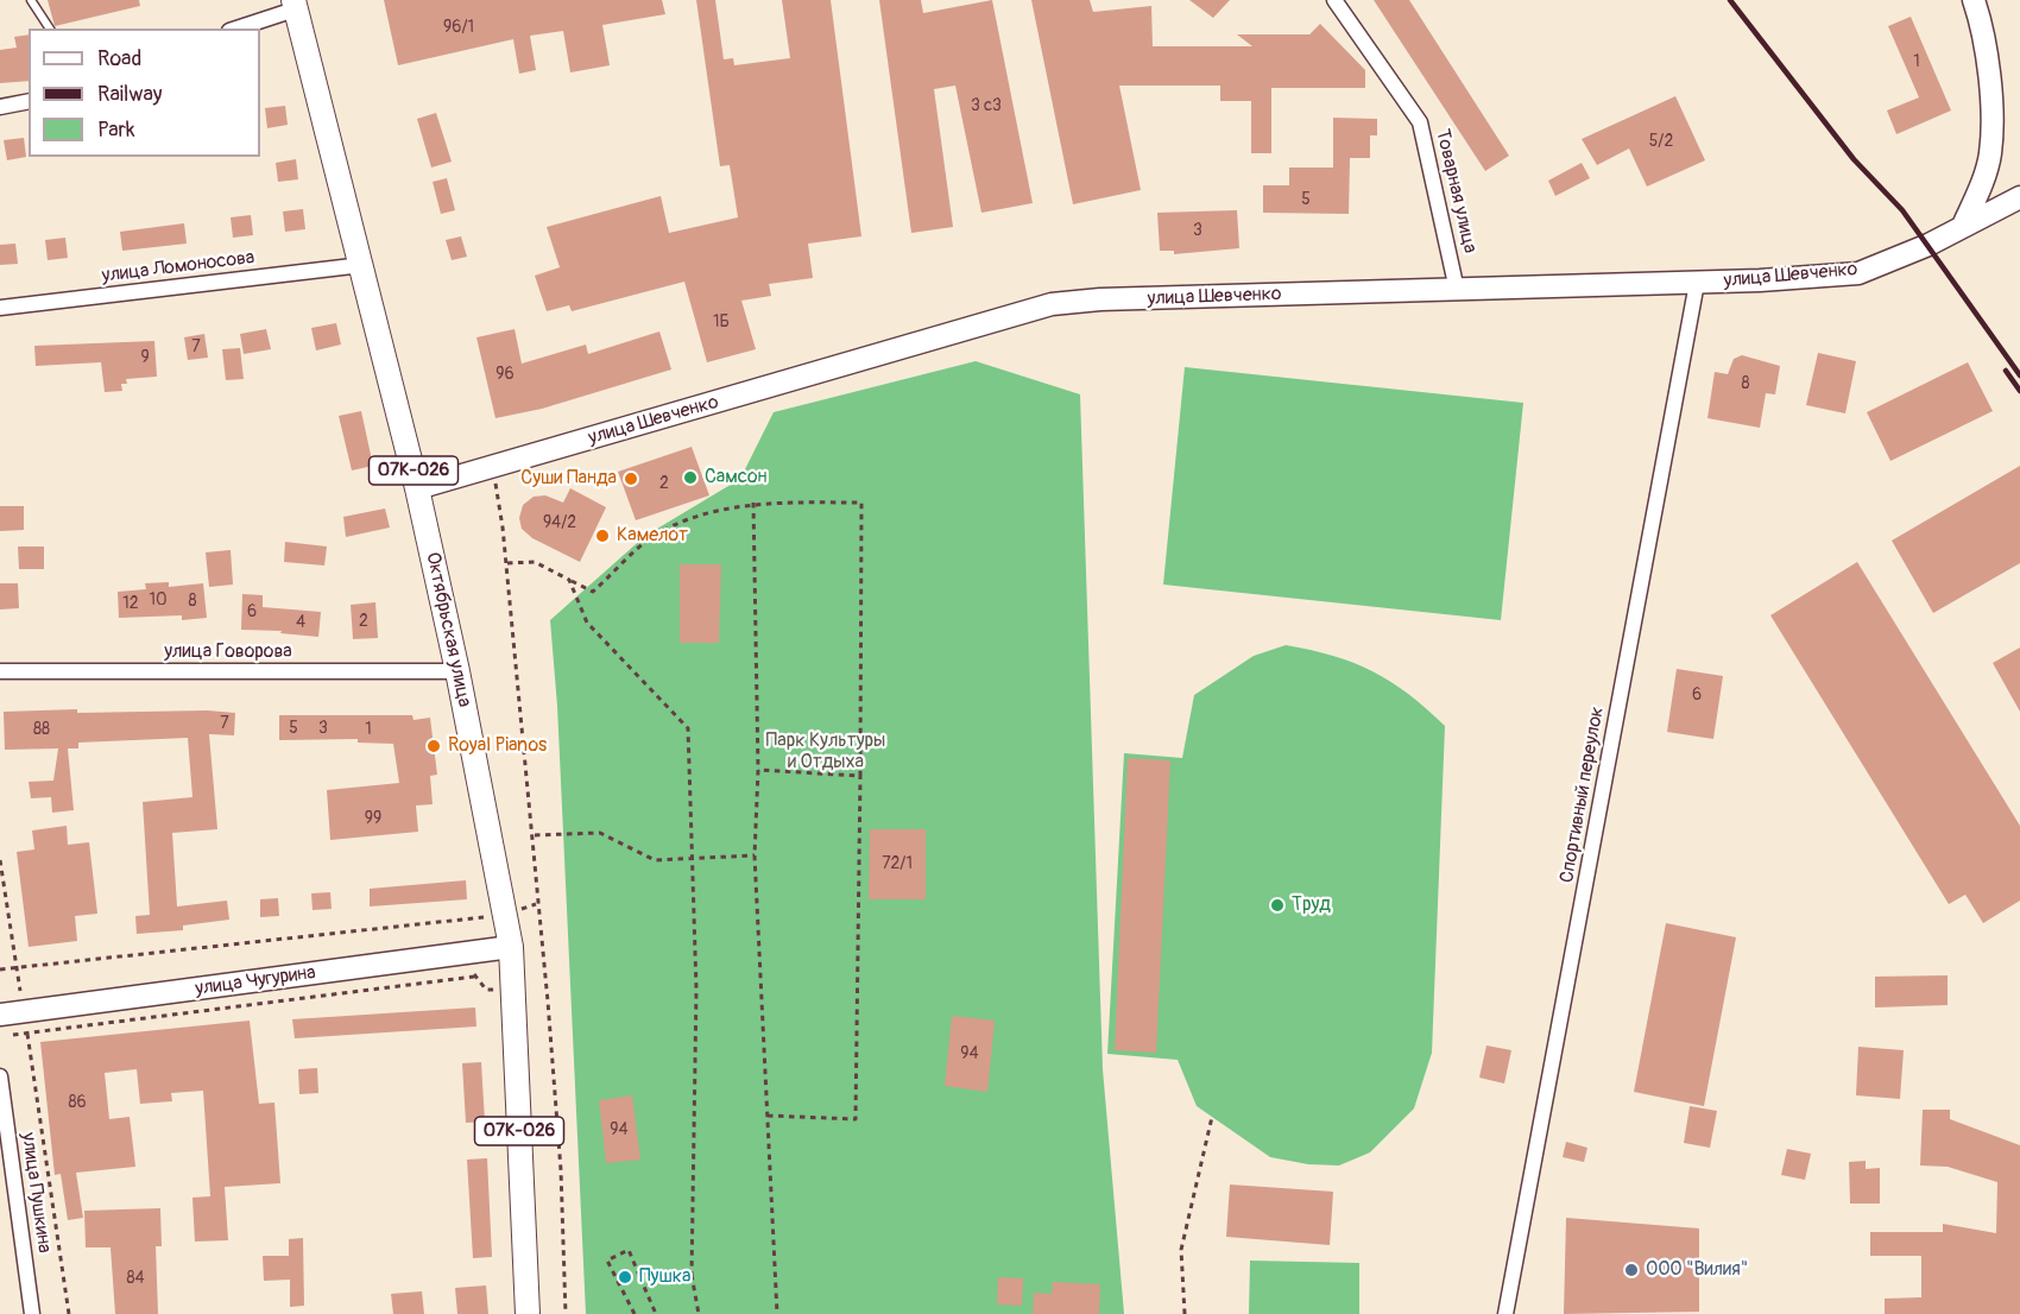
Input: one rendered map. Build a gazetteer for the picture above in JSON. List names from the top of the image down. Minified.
{"streets":{"main road":["07К-026","Октябрьская улица"],"street":["Товарная улица","улица Ломоносова","улица Шевченко","улица Говорова","Спортивный переулок","улица Чугурина","улица Пушкина"]},"crossings":[["Товарная улица","улица Шевченко"],["улица Ломоносова","Октябрьская улица"],["улица Шевченко","Октябрьская улица"],["улица Шевченко","Спортивный переулок"],["Октябрьская улица","улица Говорова"],["Октябрьская улица","улица Чугурина"]],"parks":["Парк Культуры и Отдыха"],"places":["Самсон","Суши Панда","Камелот","Royal Pianos","Труд","ООО \"Вилия\"","Пушка"],"house_numbers":["96/1","1","3 с3","5/2","5","3","1Б","7","9","96","8","2","94/2","10","8","12","6","2","4","6","7","5","3","88","1","99","72/1","94","86","94","84"],"legend":["Road","Railway","Park"]}
